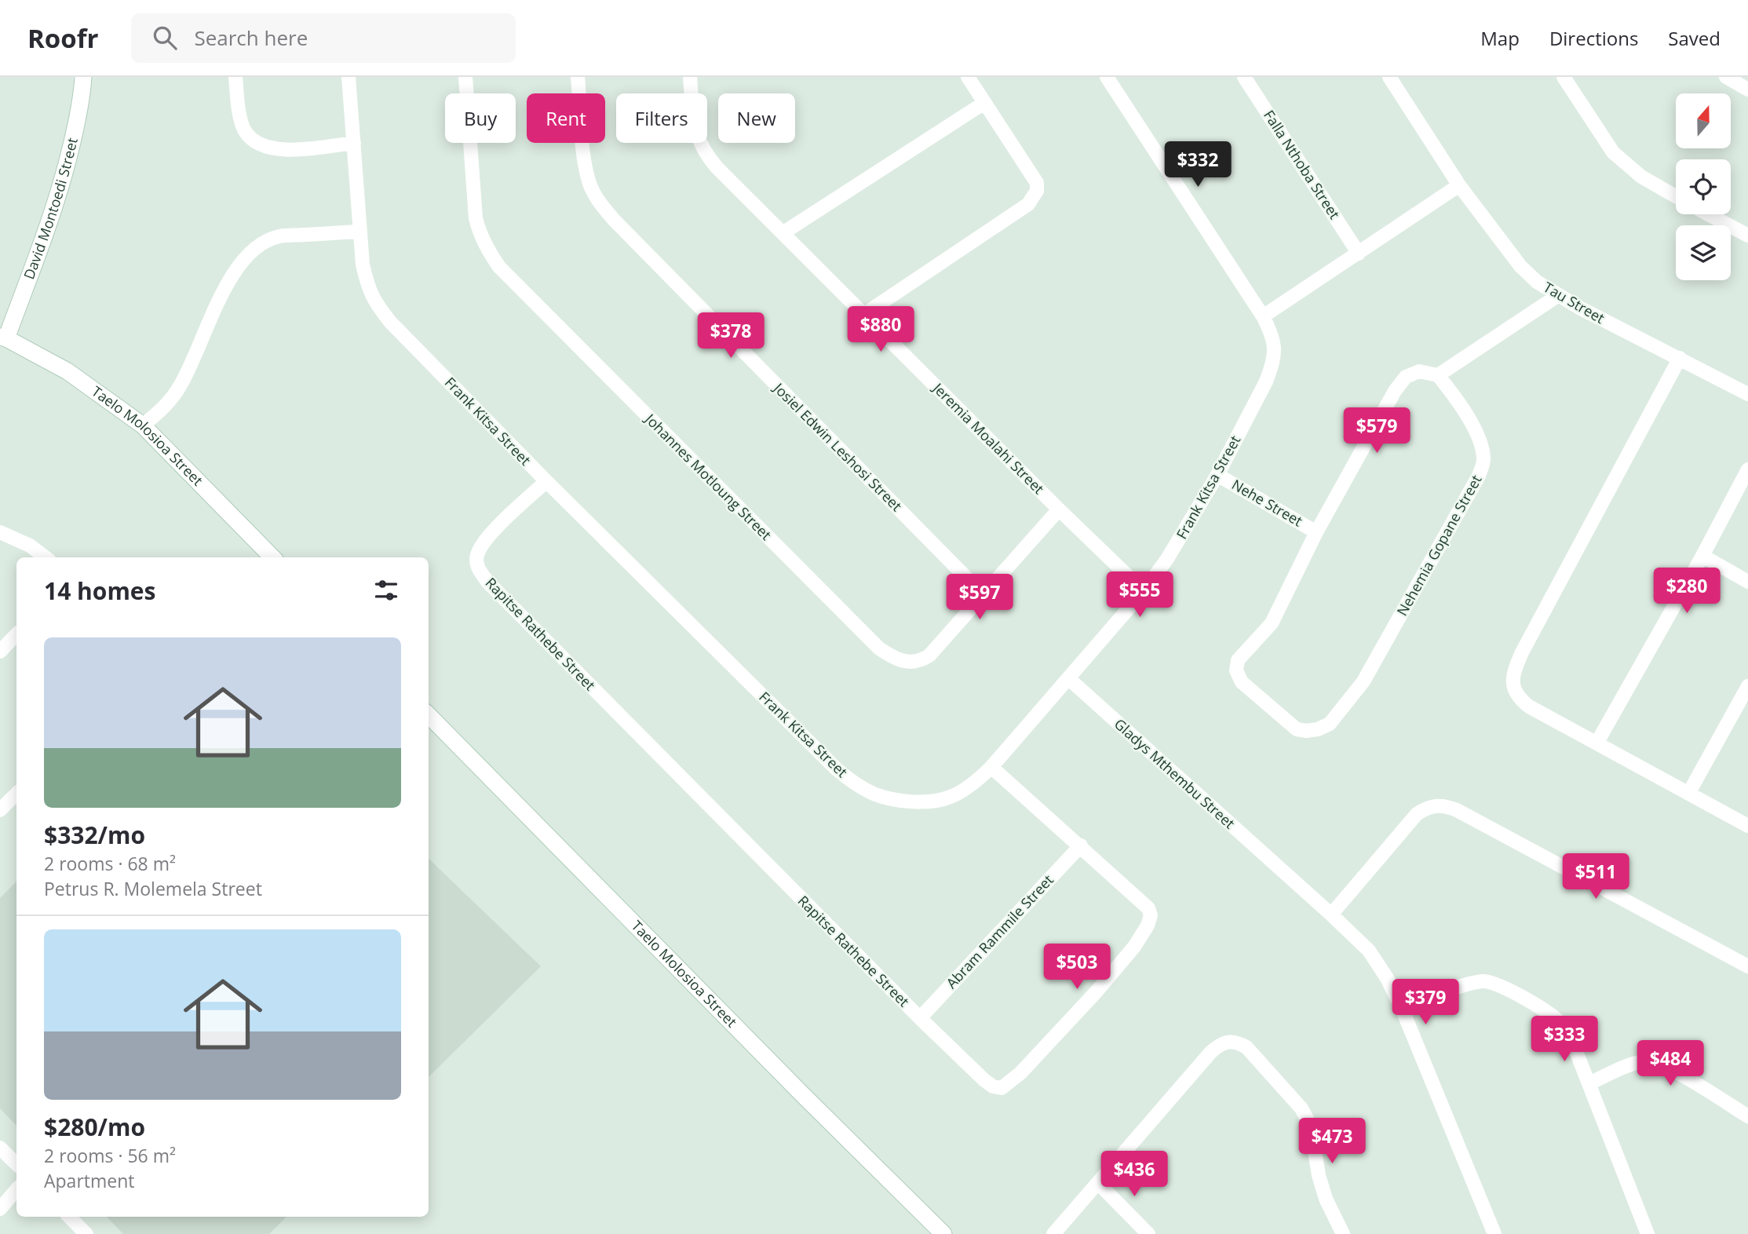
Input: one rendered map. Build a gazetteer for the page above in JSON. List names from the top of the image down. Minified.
{"streets":{"street":["Falla Nthoba Street","David Montoedi Street","Tau Street","Frank Kitsa Street","Taelo Molosioa Street","Jeremia Moalahi Street","Josiel Edwin Leshosi Street","Johannes Motloung Street","Nehe Street","Nehemia Gopane Street","Rapitse Rathebe Street","Gladys Mthembu Street","Abram Rammile Street"]},"crossings":[["David Montoedi Street","Taelo Molosioa Street"],["Frank Kitsa Street","Jeremia Moalahi Street"],["Frank Kitsa Street","Nehe Street"],["Frank Kitsa Street","Rapitse Rathebe Street"],["Frank Kitsa Street","Gladys Mthembu Street"],["Jeremia Moalahi Street","Johannes Motloung Street"],["Josiel Edwin Leshosi Street","Johannes Motloung Street"],["Nehe Street","Nehemia Gopane Street"],["Rapitse Rathebe Street","Abram Rammile Street"]],"north":"top","page":{"header":"Roofr","search":"Search here","nav":["Map","Directions","Saved"],"chip":["Buy","Rent","Filters","New"],"price":["$332","$880","$378","$579","$280","$555","$597","$511","$503","$379","$333","$484","$473","$436"],"heading":"14 homes","list":[{"name":"$332/mo","note":"2 rooms · 68 m² · Petrus R. Molemela Street"},{"name":"$280/mo","note":"2 rooms · 56 m² · Apartment"}]}}
